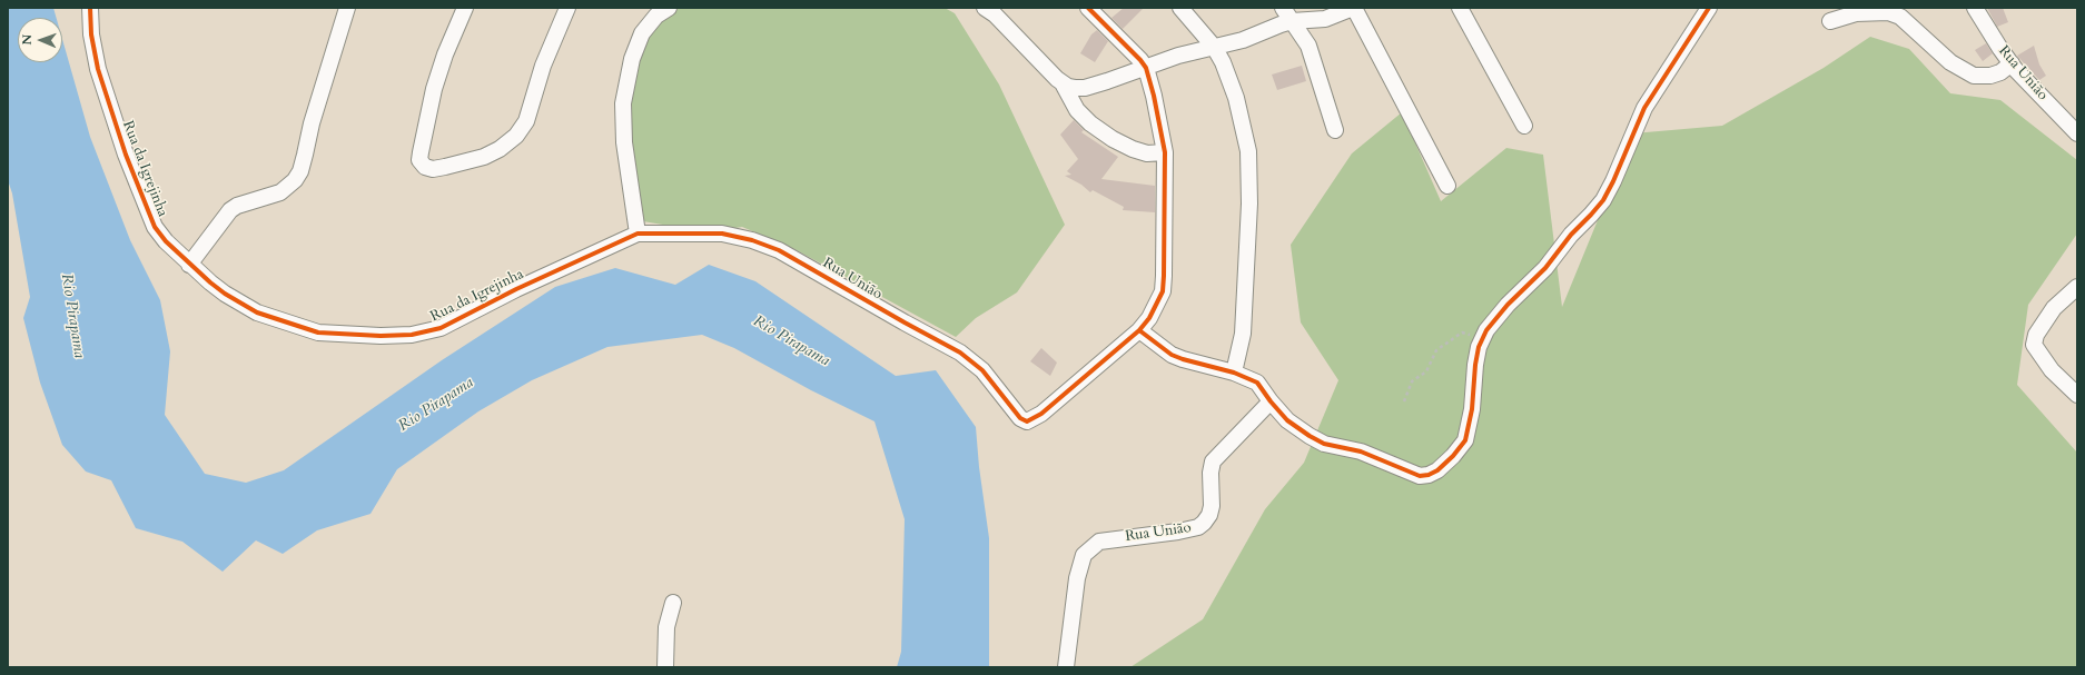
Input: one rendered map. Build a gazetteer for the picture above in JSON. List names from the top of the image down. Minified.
{"streets":{"street":["Rua União","Rua da Igrejinha"]},"crossings":[["Rua União","Rua da Igrejinha"]],"water":["Rio Pirapama"],"north":"left"}
